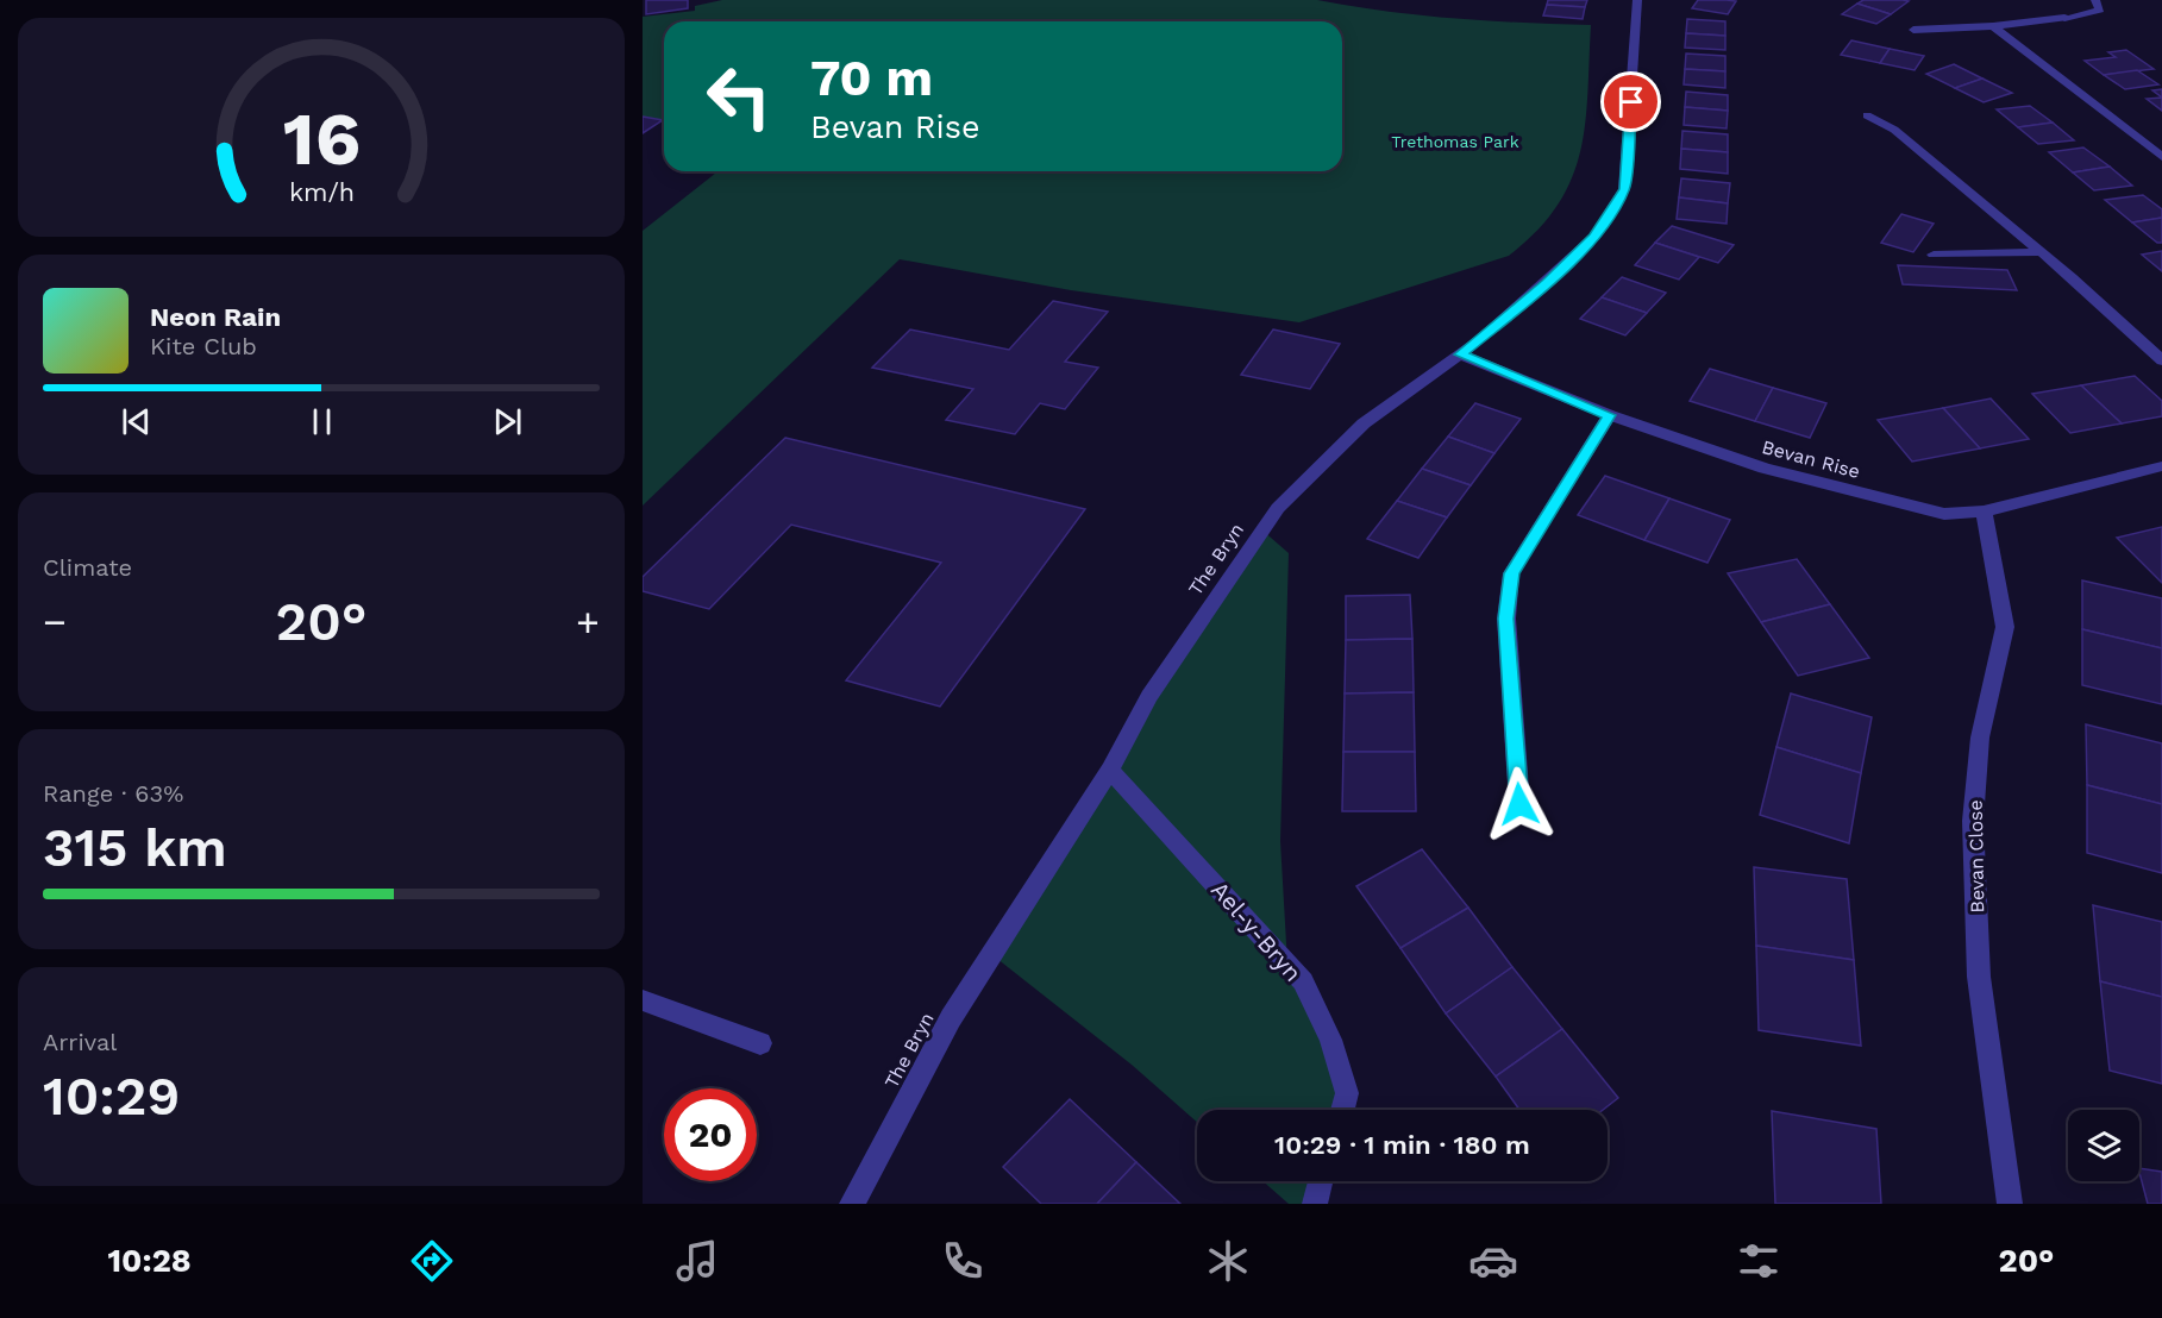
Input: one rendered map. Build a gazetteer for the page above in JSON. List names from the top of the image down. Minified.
{"streets":{"street":["Bevan Rise","The Bryn","Bevan Close","Ael-y-Bryn"]},"crossings":[["Bevan Rise","The Bryn"],["Bevan Rise","Bevan Close"],["The Bryn","Ael-y-Bryn"]],"parks":["Trethomas Park"],"page":{"turn":["70 m","Bevan Rise"],"song":["Neon Rain","Kite Club"],"tile":["Climate",["Range · 63%","315 km"],["Arrival","10:29"]],"heat":["−","20°","+"],"limit":"20","trip":"10:29 · 1 min · 180 m","tabs":["10:28","20°"],"gauge":["16","km/h"]}}
